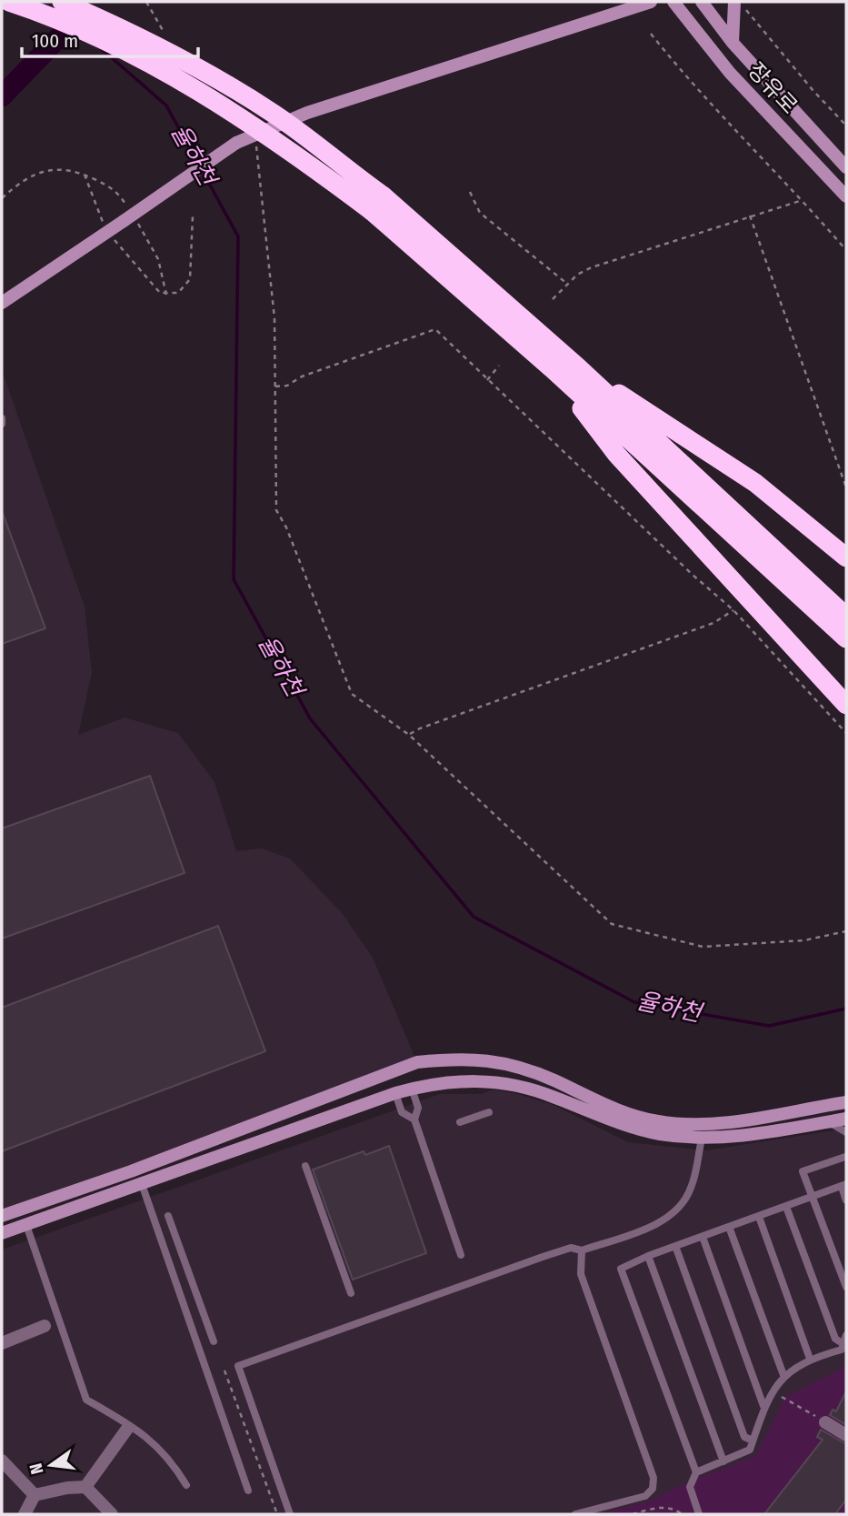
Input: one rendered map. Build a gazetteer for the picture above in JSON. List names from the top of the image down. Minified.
{"streets":{"main road":["장유로"]},"water":["율하천"],"scale_bar":"100 m","north":"left"}
